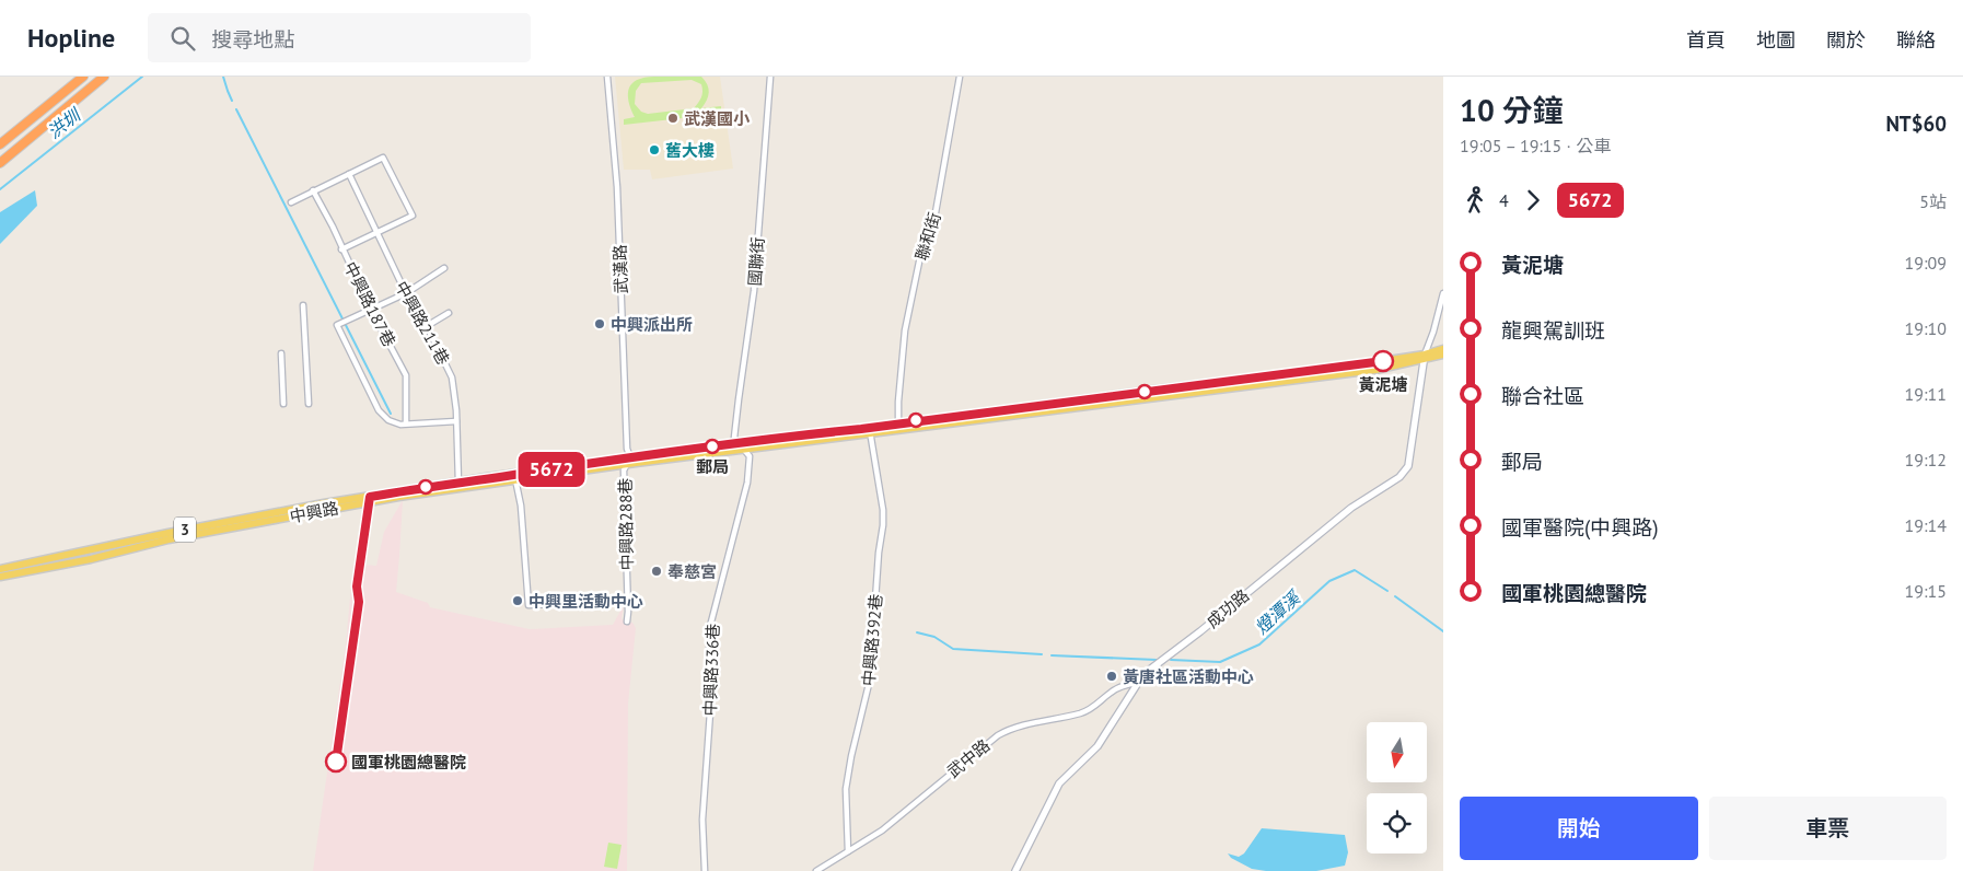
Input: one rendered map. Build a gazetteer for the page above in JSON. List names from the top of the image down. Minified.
{"streets":{"main road":["中興路","3"],"street":["聯和街","國聯街","武漢路","中興路187巷","中興路211巷","中興路288巷","成功路","中興路392巷","中興路336巷","武中路"]},"crossings":[["聯和街","中興路"],["國聯街","中興路"],["國聯街","中興路336巷"],["武漢路","中興路"],["武漢路","中興路288巷"],["中興路211巷","中興路"],["中興路","中興路288巷"],["中興路","成功路"],["中興路","中興路392巷"],["中興路","中興路336巷"],["成功路","武中路"],["中興路392巷","武中路"]],"water":["洪圳","燈潭溪"],"places":["武漢國小","舊大樓","中興派出所","黃泥塘","郵局","奉慈宮","中興里活動中心","黃唐社區活動中心","國軍桃園總醫院"],"lines":["bus line 5672"],"north":"bottom","page":{"header":"Hopline","search":"搜尋地點","nav":["首頁","地圖","關於","聯絡"],"on_map":"5672","heading":["10 分鐘","19:05 – 19:15 · 公車","NT$60"],"legs":["4","5672","5站"],"list":[{"name":"黃泥塘","value":"19:09"},{"name":"龍興駕訓班","value":"19:10"},{"name":"聯合社區","value":"19:11"},{"name":"郵局","value":"19:12"},{"name":"國軍醫院(中興路)","value":"19:14"},{"name":"國軍桃園總醫院","value":"19:15"}],"buttons":["開始","車票"]}}
